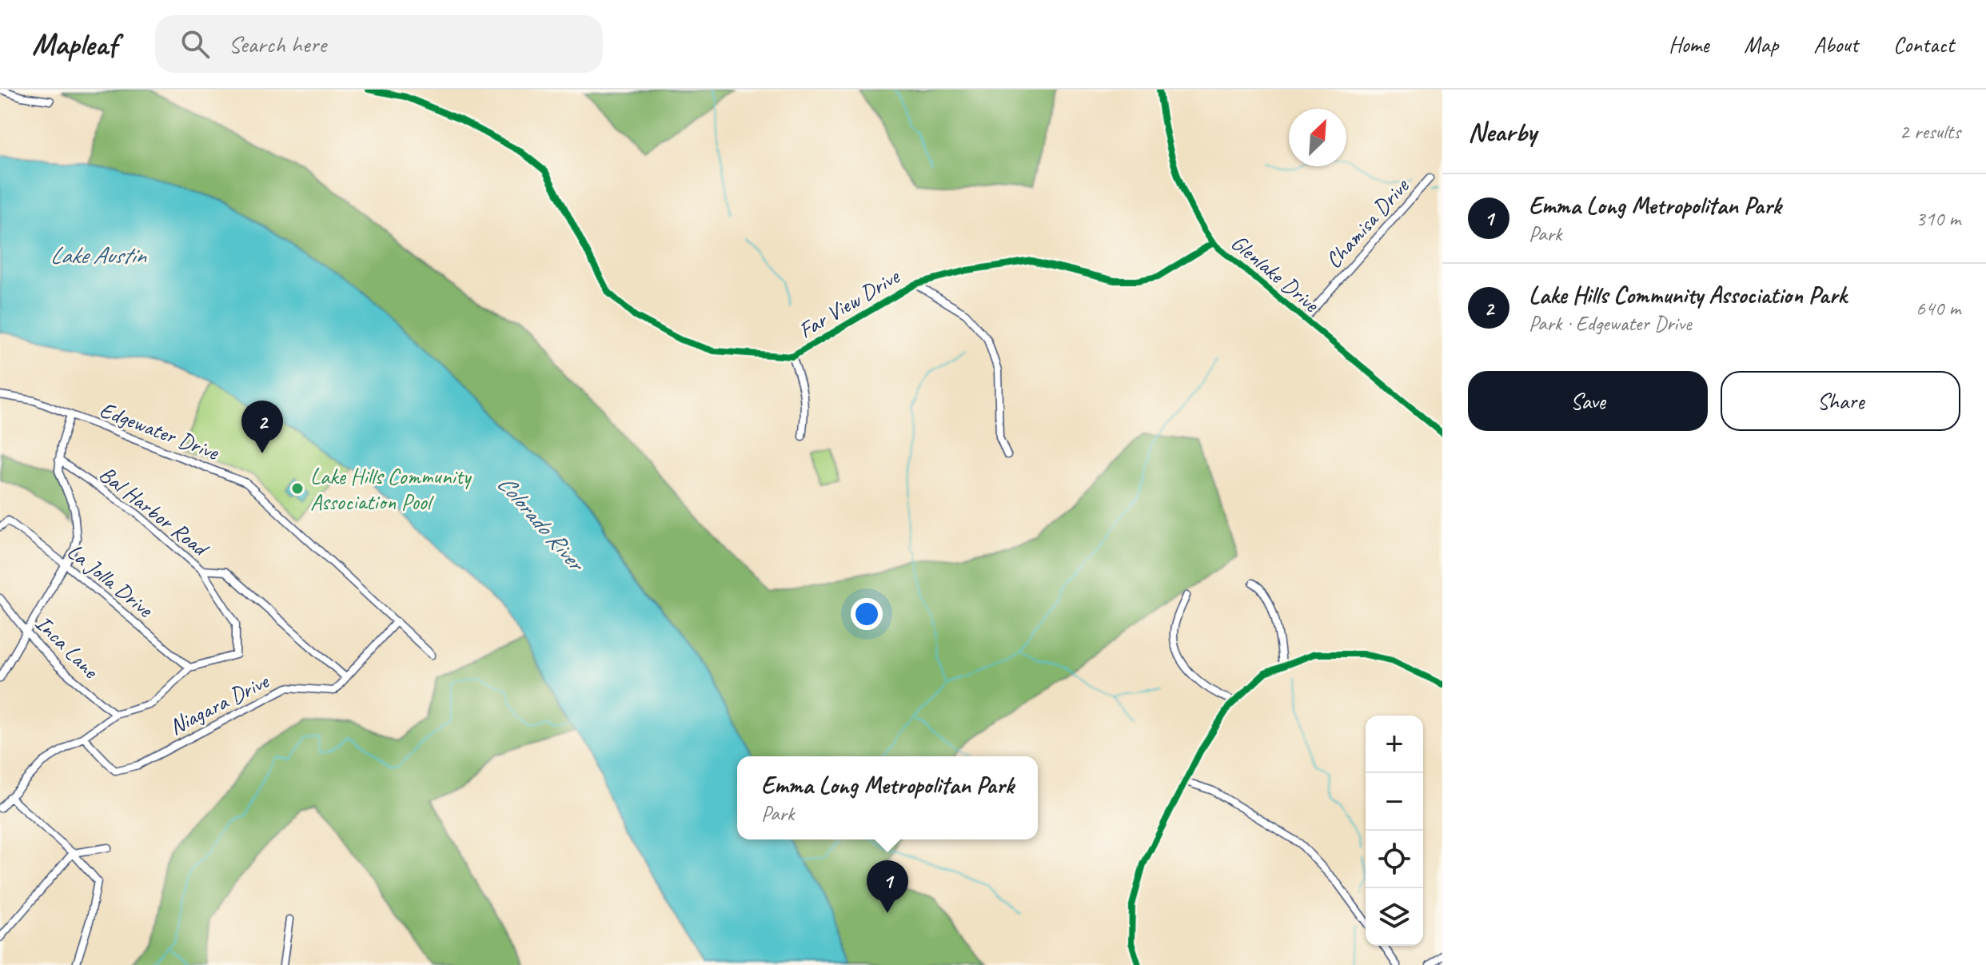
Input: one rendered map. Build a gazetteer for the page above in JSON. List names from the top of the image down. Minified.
{"streets":{"street":["Chamisa Drive","Glenlake Drive","Far View Drive","Edgewater Drive","Bal Harbor Road","La Jolla Drive","Inca Lane","Niagara Drive"]},"crossings":[["Chamisa Drive","Glenlake Drive"],["Glenlake Drive","Far View Drive"],["Edgewater Drive","Niagara Drive"],["Bal Harbor Road","Niagara Drive"]],"water":["Lake Austin","Colorado River"],"places":["Lake Hills Community Association Pool"],"north":"top right","page":{"header":"Mapleaf","search":"Search here","nav":["Home","Map","About","Contact"],"heading":["Nearby","2 results"],"list":[{"mark":"1","name":"Emma Long Metropolitan Park","note":"Park","value":"310 m"},{"mark":"2","name":"Lake Hills Community Association Park","note":"Park · Edgewater Drive","value":"640 m"}],"buttons":["Save","Share"],"pins":["2","1"],"map_buttons":["+","−"],"popup":["Emma Long Metropolitan Park","Park"]}}
